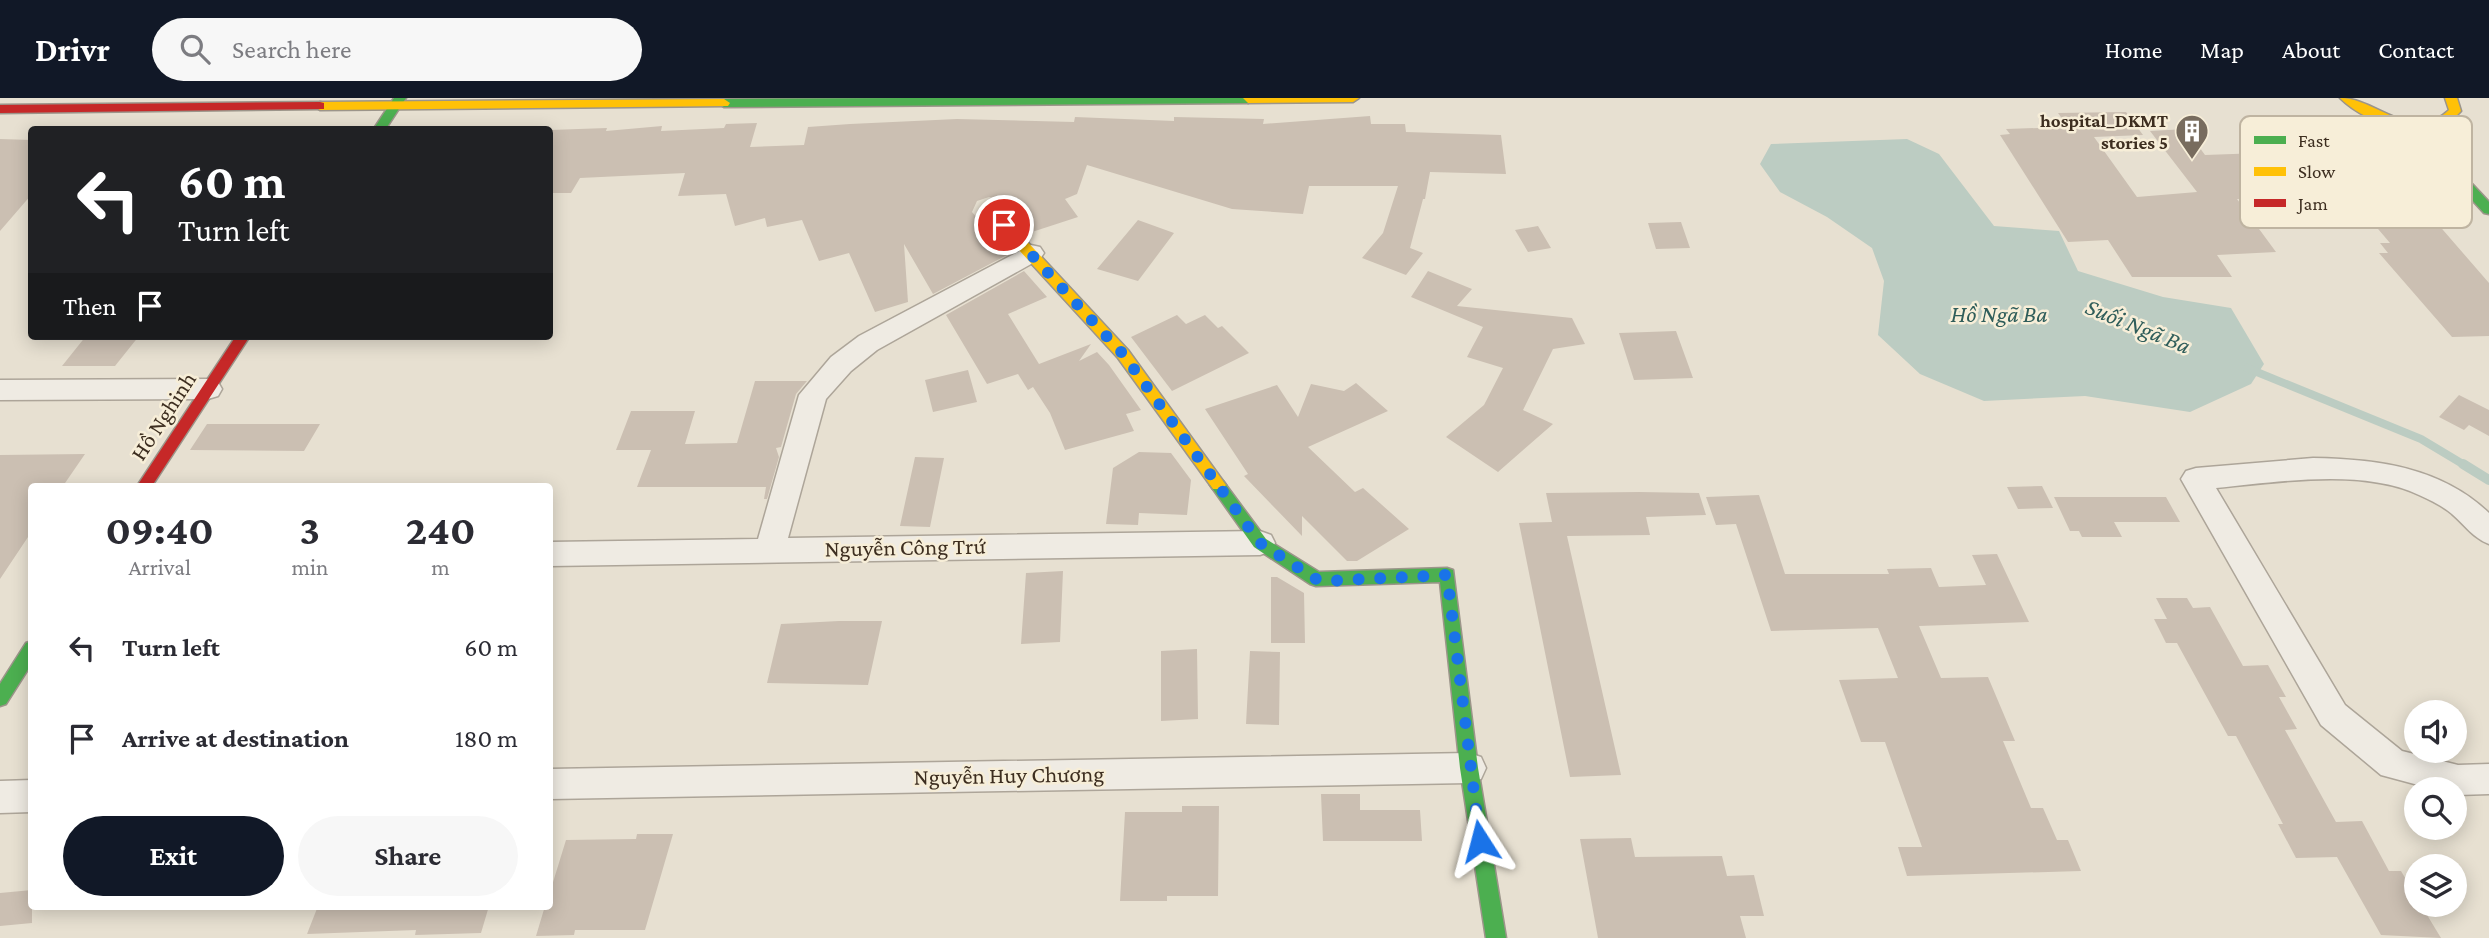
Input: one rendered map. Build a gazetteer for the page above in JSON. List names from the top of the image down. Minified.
{"streets":{"main road":["Hồ Nghinh"],"street":["Nguyễn Công Trứ","Nguyễn Huy Chương"]},"water":["Hồ Ngã Ba","Suối Ngã Ba"],"places":{"building":["hospital_DKMT stories 5"]},"legend":["Fast","Slow","Jam"],"page":{"header":"Drivr","search":"Search here","nav":["Home","Map","About","Contact"],"turn":["60 m","Turn left"],"then":"Then","eta":["09:40","Arrival","3","min","240","m"],"list":[{"name":"Turn left","value":"60 m"},{"name":"Arrive at destination","value":"180 m"}],"buttons":["Exit","Share"]}}
